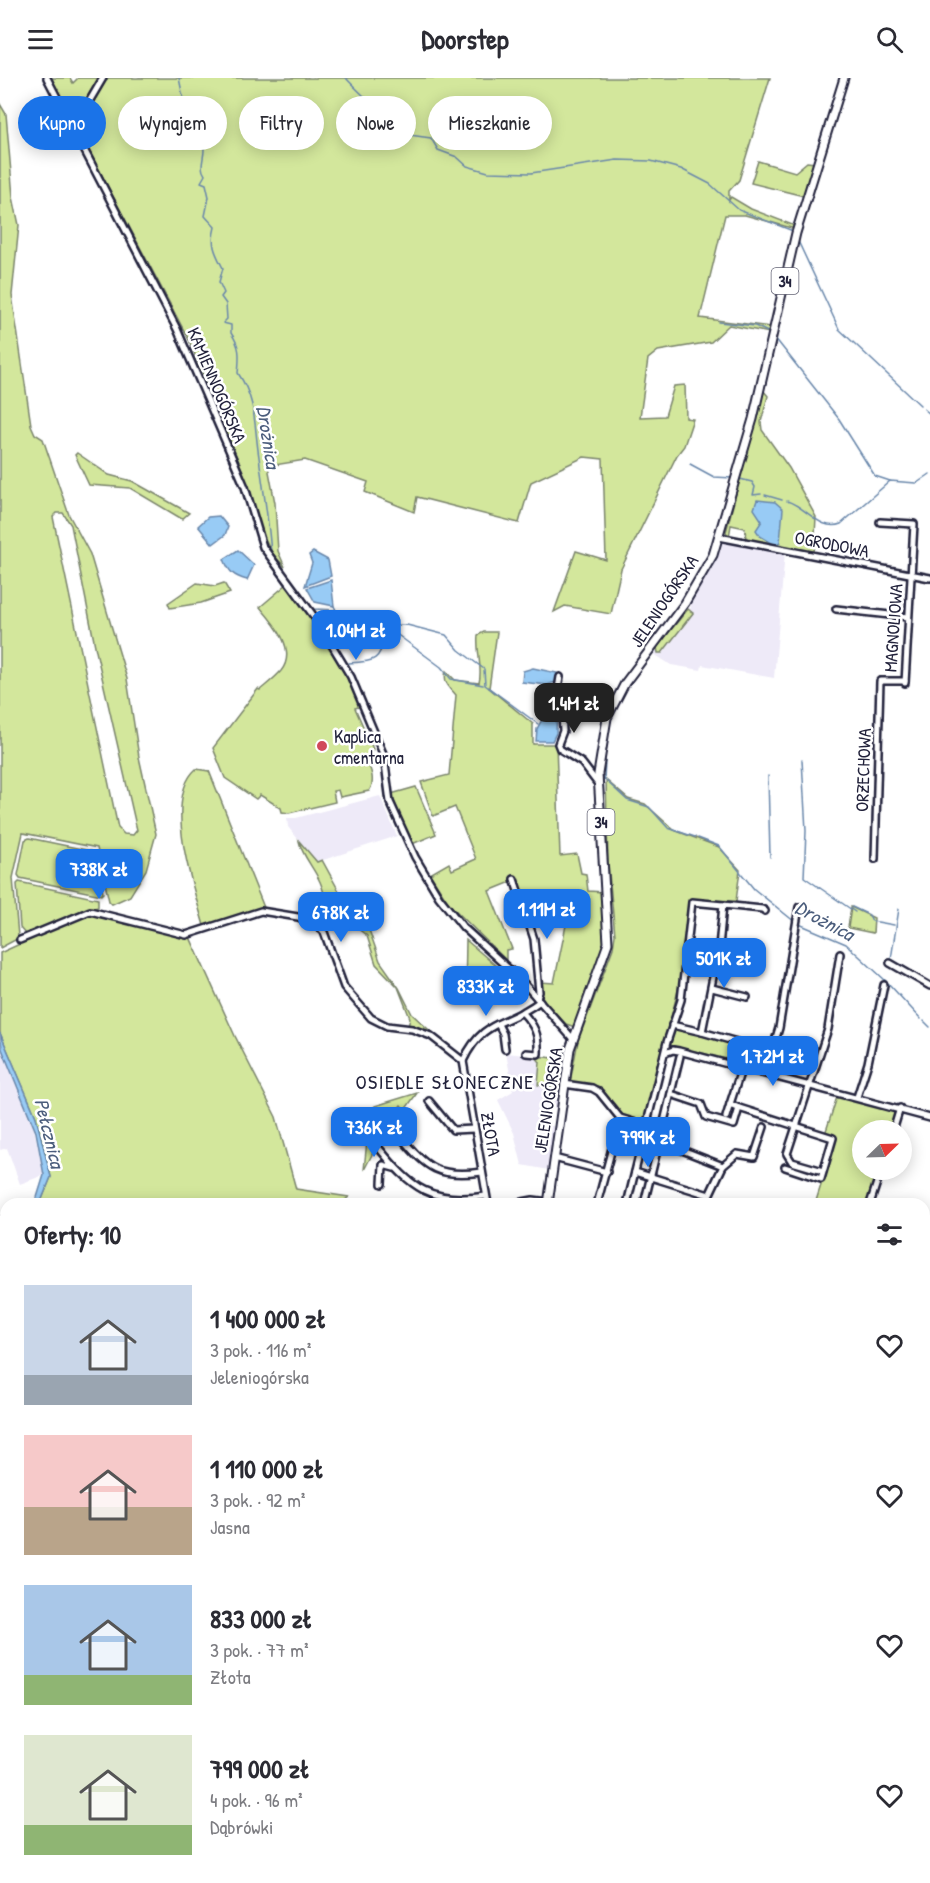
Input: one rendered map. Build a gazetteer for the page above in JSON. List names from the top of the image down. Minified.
{"streets":{"main road":["34","JELENIOGÓRSKA"],"street":["KAMIENNOGÓRSKA","OGRODOWA","MAGNOLIOWA","ORZECHOWA","ZŁOTA"]},"crossings":[["34","OGRODOWA"],["34","JELENIOGÓRSKA"],["KAMIENNOGÓRSKA","JELENIOGÓRSKA"],["OGRODOWA","JELENIOGÓRSKA"],["OGRODOWA","MAGNOLIOWA"],["MAGNOLIOWA","ORZECHOWA"]],"districts":["OSIEDLE SŁONECZNE"],"water":["Drożnica","Pełcznica"],"places":["Kaplica cmentarna"],"north":"top right","page":{"header":"Doorstep","chip":["Kupno","Wynajem","Filtry","Nowe","Mieszkanie"],"price":["1.04M zł","1.4M zł","738K zł","1.11M zł","678K zł","501K zł","833K zł","1.72M zł","736K zł","799K zł"],"heading":"Oferty: 10","list":[{"name":"1 400 000 zł","note":"3 pok. · 116 m² · Jeleniogórska"},{"name":"1 110 000 zł","note":"3 pok. · 92 m² · Jasna"},{"name":"833 000 zł","note":"3 pok. · 77 m² · Złota"},{"name":"799 000 zł","note":"4 pok. · 96 m² · Dąbrówki"}]}}
